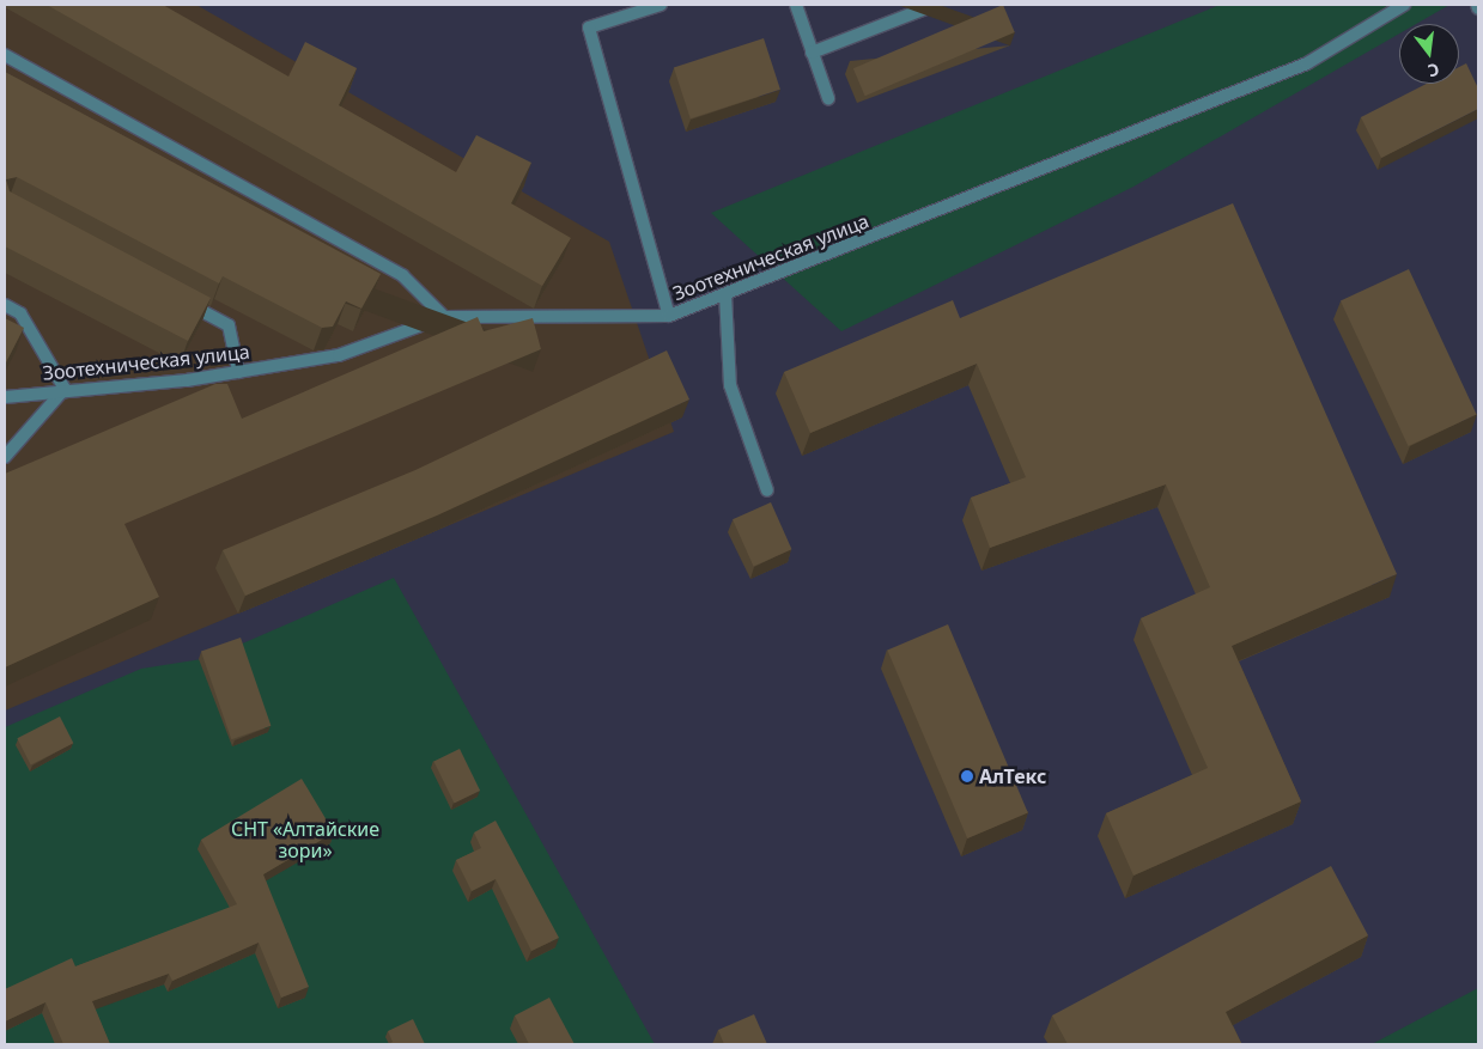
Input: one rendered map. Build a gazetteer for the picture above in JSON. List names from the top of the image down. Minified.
{"streets":{"street":["Зоотехническая улица"]},"parks":["СНТ «Алтайские зори»"],"places":["АлТекс"],"north":"bottom"}
